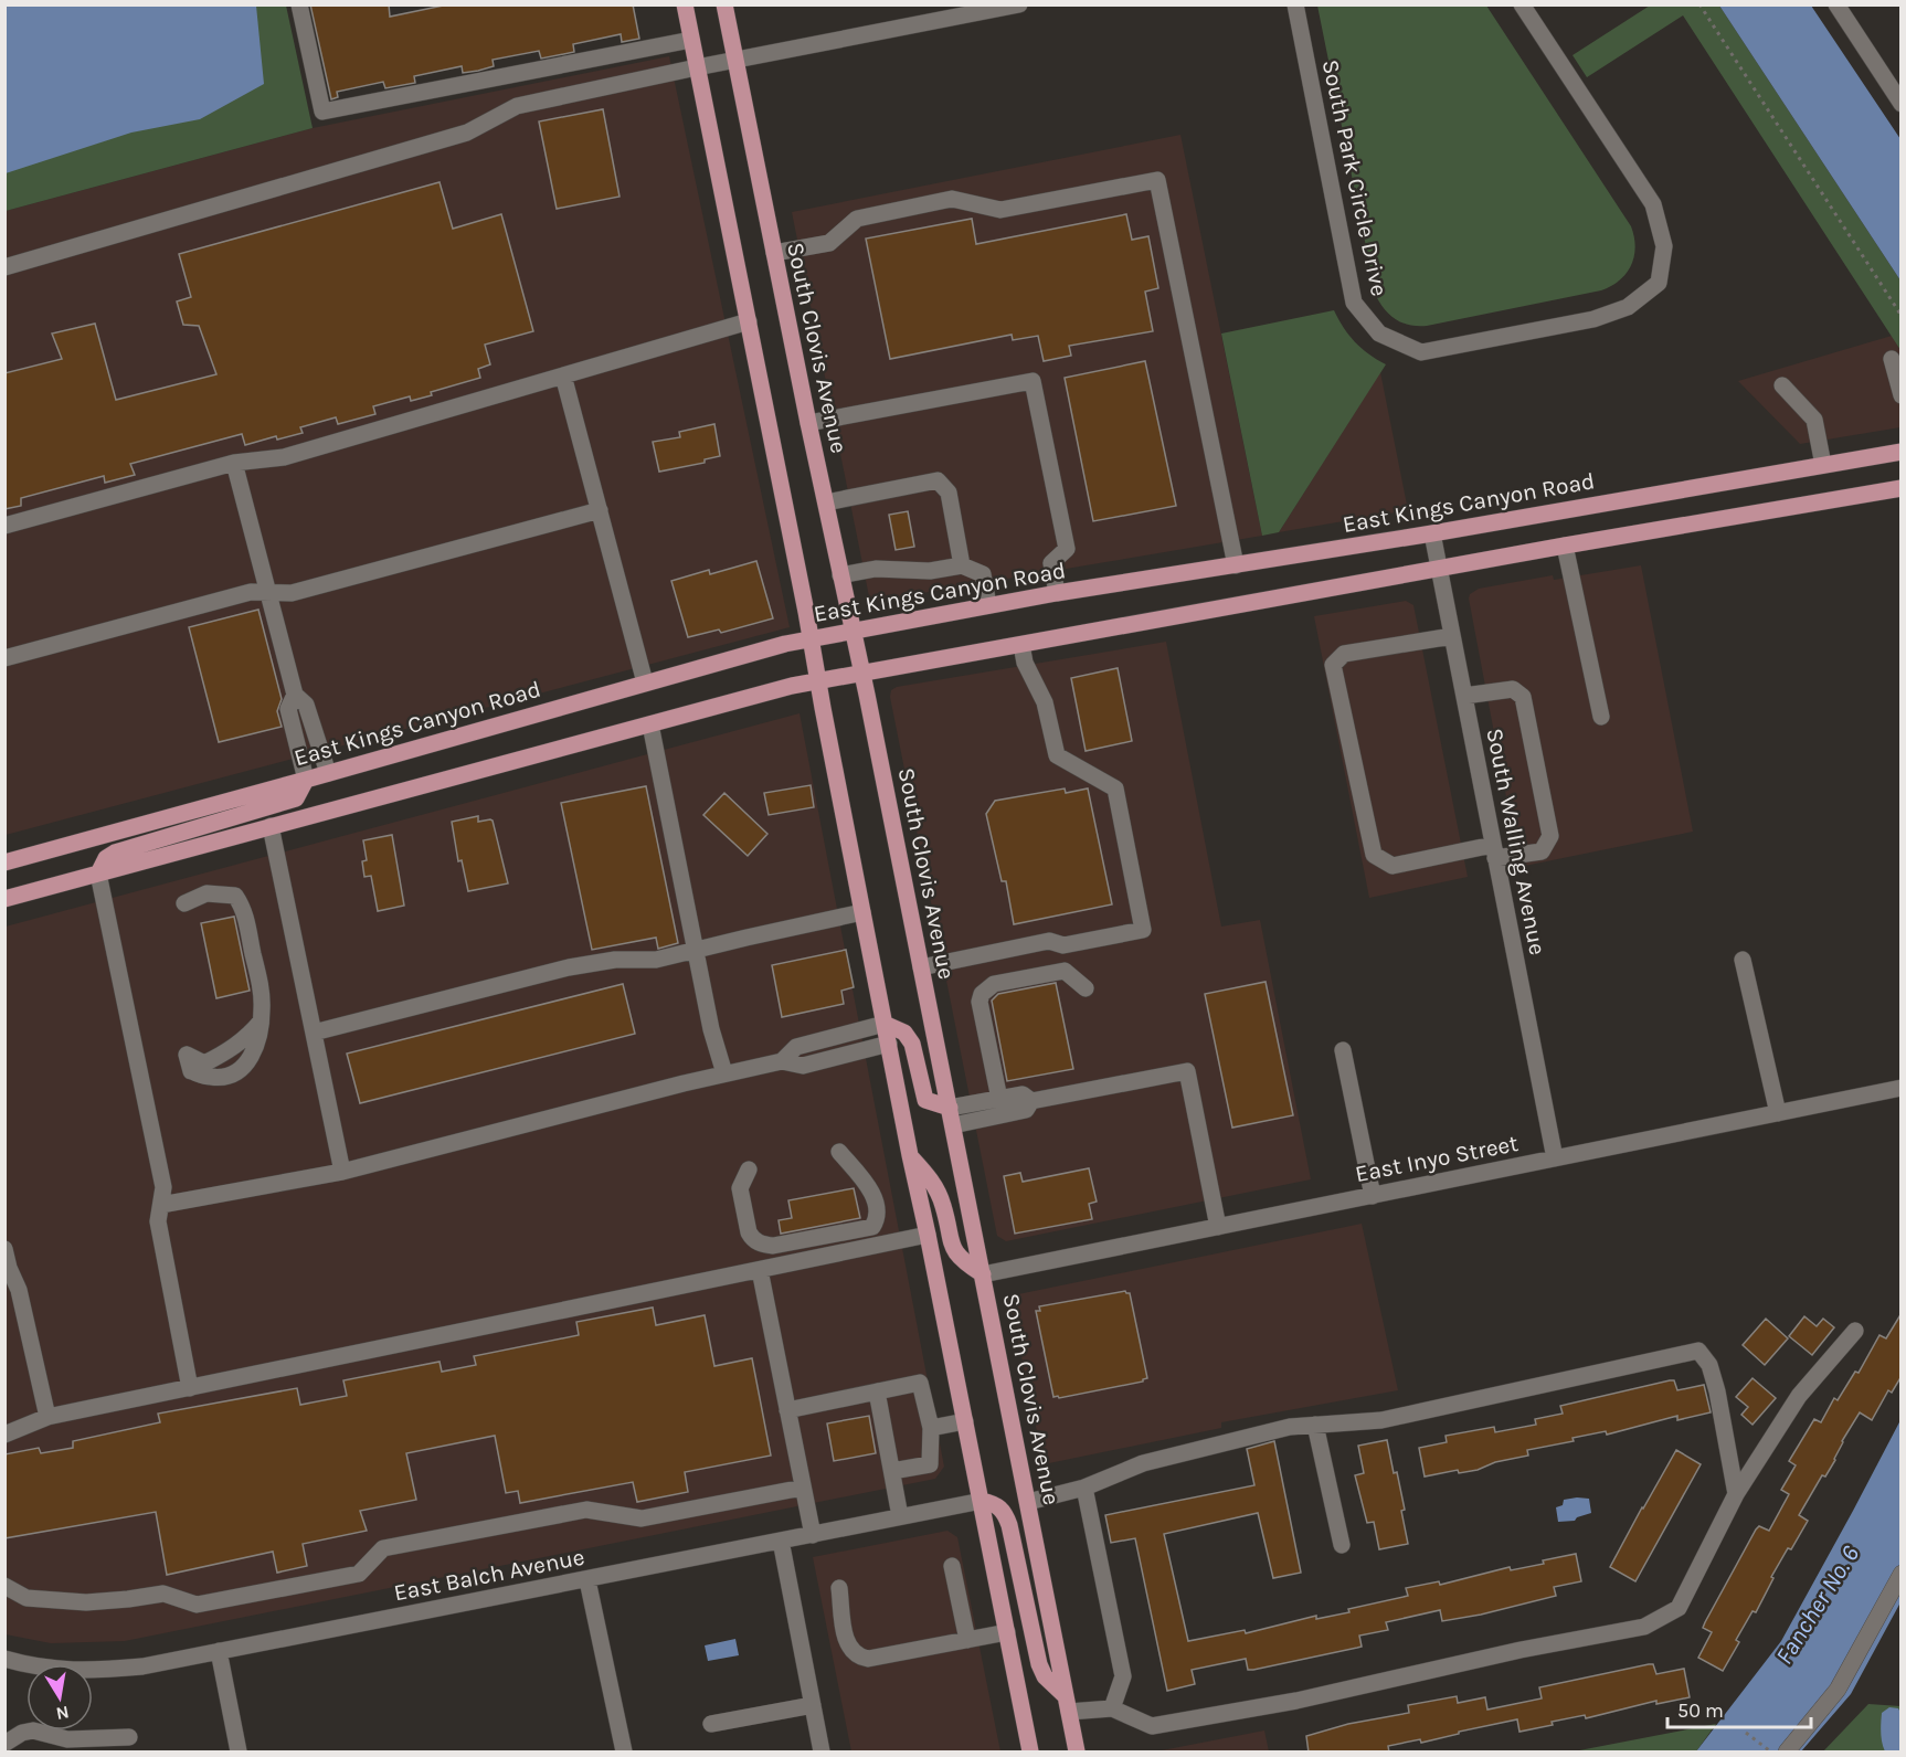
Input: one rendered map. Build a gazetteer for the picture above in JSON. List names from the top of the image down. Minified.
{"streets":{"main road":["South Clovis Avenue","East Kings Canyon Road"],"street":["South Park Circle Drive","South Walling Avenue","East Inyo Street","East Balch Avenue"]},"crossings":[["South Clovis Avenue","East Kings Canyon Road"],["South Clovis Avenue","East Inyo Street"],["East Kings Canyon Road","South Walling Avenue"],["South Walling Avenue","East Inyo Street"]],"water":["Fancher No. 6"],"scale_bar":"50 m","north":"bottom"}
